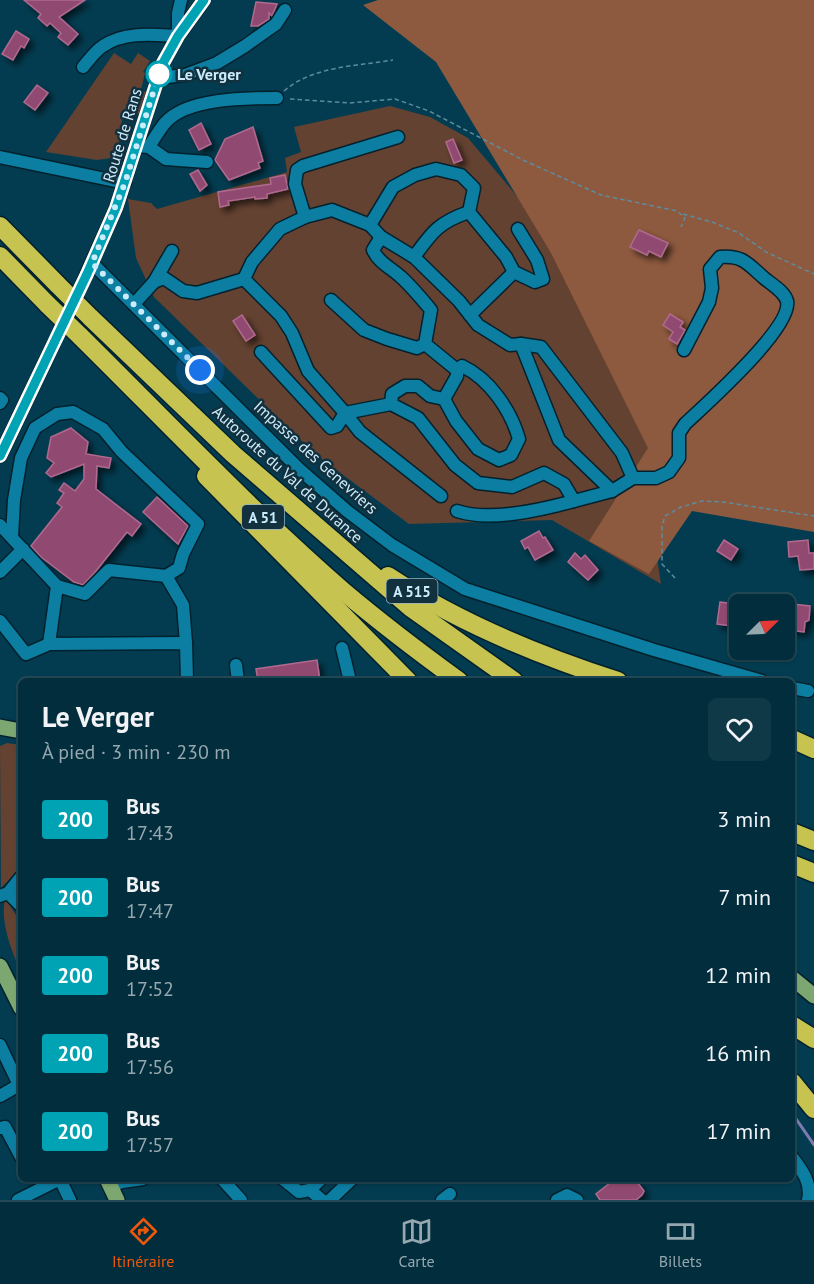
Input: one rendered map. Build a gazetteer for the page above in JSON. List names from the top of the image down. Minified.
{"streets":{"highway":["Autoroute du Val de Durance","A 51","A 515"],"street":["Route de Rans","Impasse des Genevriers"]},"crossings":[["Route de Rans","Impasse des Genevriers"],["Autoroute du Val de Durance","A 515"]],"places":["Le Verger"],"lines":["bus line 200"],"north":"top right","page":{"heading":["Le Verger","À pied · 3 min · 230 m"],"list":[{"mark":"200","name":"Bus","note":"17:43","value":"3 min"},{"mark":"200","name":"Bus","note":"17:47","value":"7 min"},{"mark":"200","name":"Bus","note":"17:52","value":"12 min"},{"mark":"200","name":"Bus","note":"17:56","value":"16 min"},{"mark":"200","name":"Bus","note":"17:57","value":"17 min"}],"tabs":["Itinéraire","Carte","Billets"]}}
